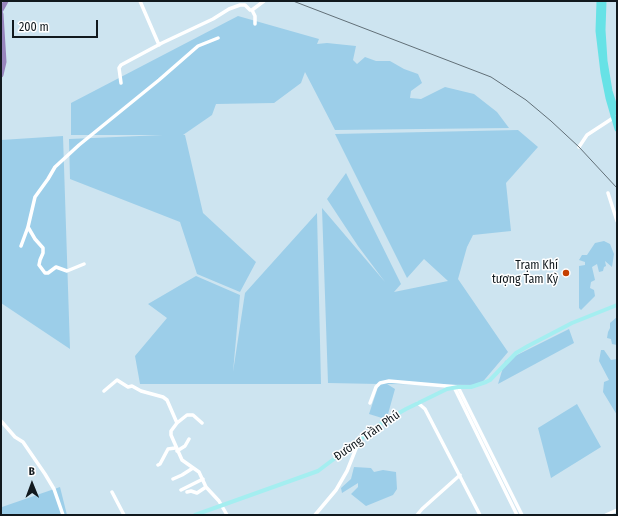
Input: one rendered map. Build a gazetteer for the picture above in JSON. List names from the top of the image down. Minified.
{"streets":{"main road":["Đường Trần Phú"]},"places":["Trạm Khí tượng Tam Kỳ"],"scale_bar":"200 m","north":"top"}
